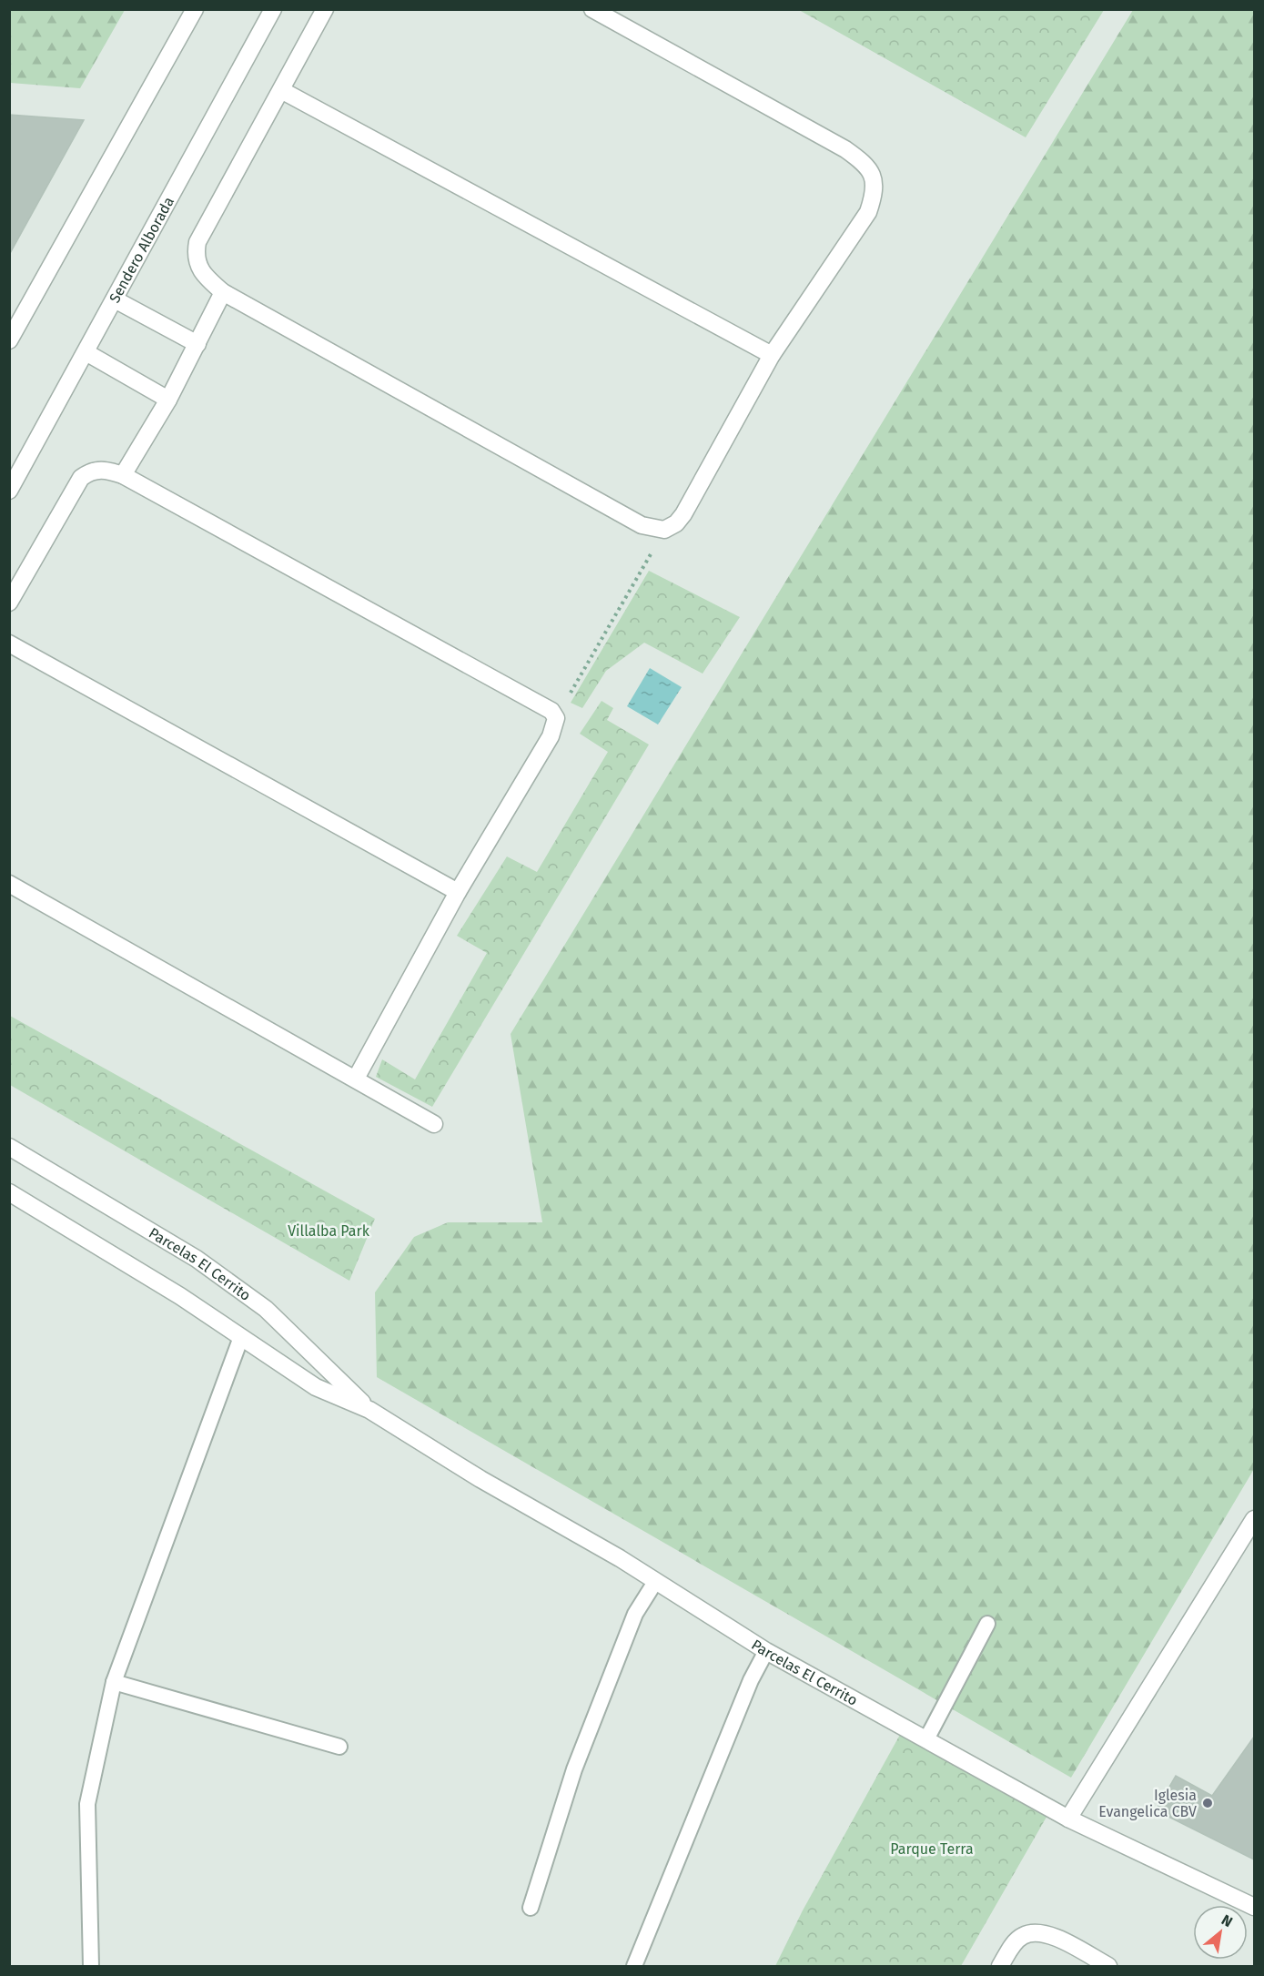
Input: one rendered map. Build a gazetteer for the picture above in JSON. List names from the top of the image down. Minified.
{"streets":{"street":["Sendero Alborada","Parcelas El Cerrito"]},"parks":["Villalba Park","Parque Terra"],"places":["Iglesia Evangelica CBV"],"north":"top right"}
